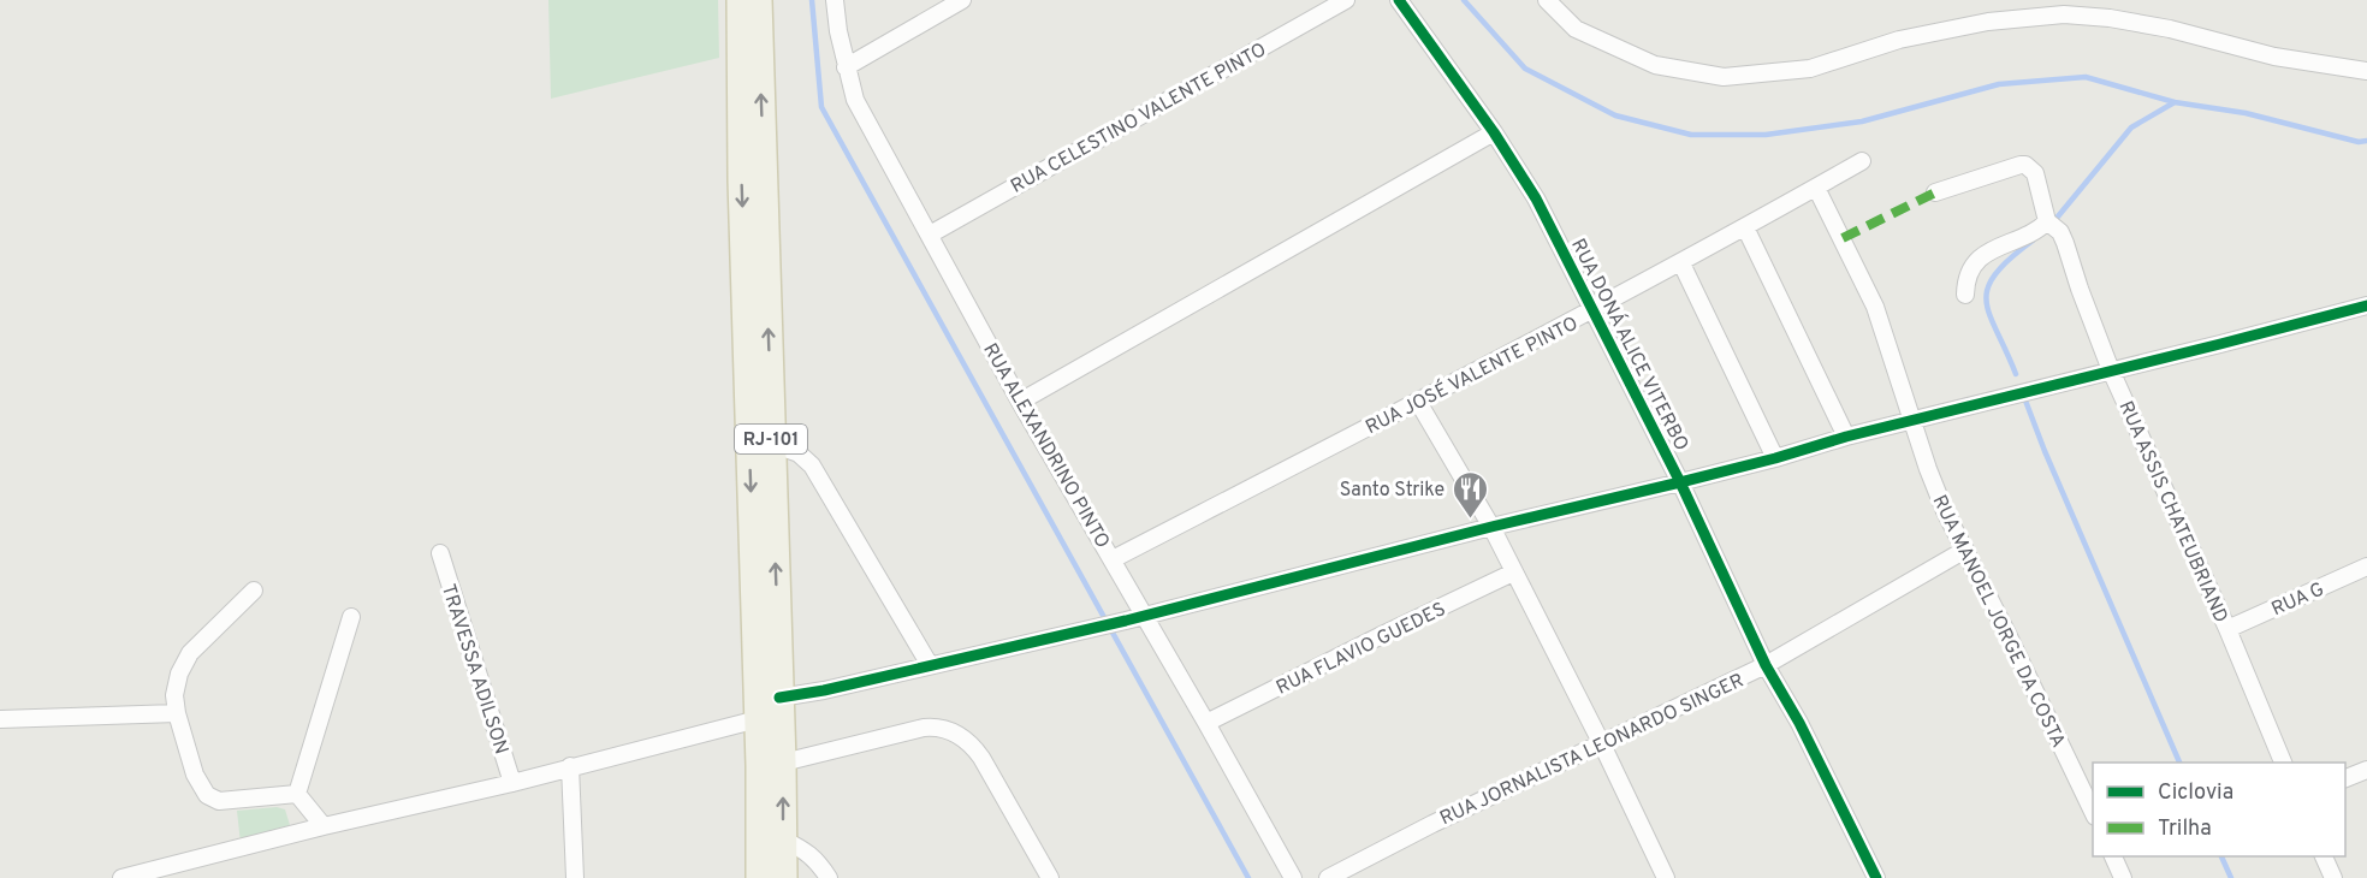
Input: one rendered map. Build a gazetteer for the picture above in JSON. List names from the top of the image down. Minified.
{"streets":{"main road":["RJ-101"],"street":["RUA CELESTINO VALENTE PINTO","RUA DONÁ ALICE VITERBO","RUA JOSÉ VALENTE PINTO","RUA ALEXANDRINO PINTO","RUA ASSIS CHATEUBRIAND","RUA G","RUA MANOEL JORGE DA COSTA","RUA FLAVIO GUEDES","TRAVESSA ADILSON","RUA JORNALISTA LEONARDO SINGER"]},"crossings":[["RUA CELESTINO VALENTE PINTO","RUA ALEXANDRINO PINTO"],["RUA DONÁ ALICE VITERBO","RUA JOSÉ VALENTE PINTO"],["RUA DONÁ ALICE VITERBO","RUA JORNALISTA LEONARDO SINGER"],["RUA JOSÉ VALENTE PINTO","RUA ALEXANDRINO PINTO"],["RUA JOSÉ VALENTE PINTO","RUA MANOEL JORGE DA COSTA"],["RUA ALEXANDRINO PINTO","RUA FLAVIO GUEDES"],["RUA ASSIS CHATEUBRIAND","RUA G"],["RUA MANOEL JORGE DA COSTA","RUA JORNALISTA LEONARDO SINGER"]],"places":{"restaurant":["Santo Strike"]},"legend":["Ciclovia","Trilha"]}
